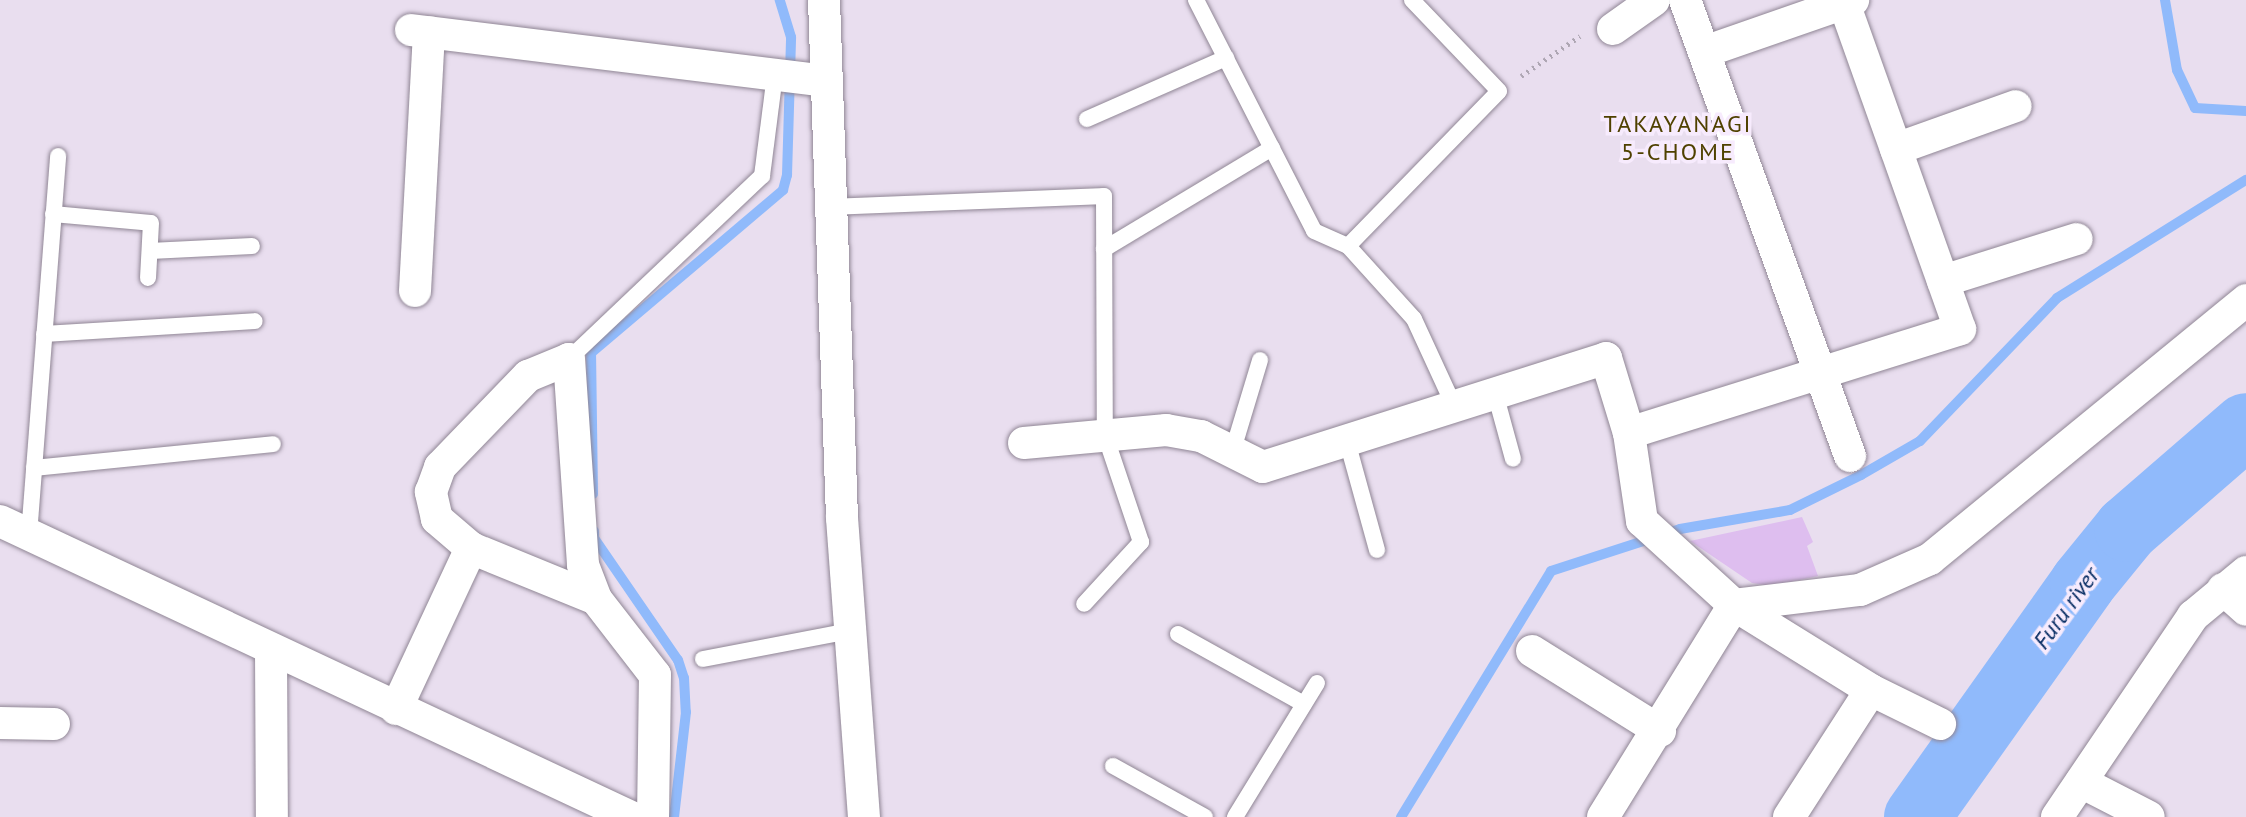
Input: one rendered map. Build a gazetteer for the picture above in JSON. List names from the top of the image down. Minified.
{"districts":["TAKAYANAGI 5-CHOME"],"water":["Furu river"]}
